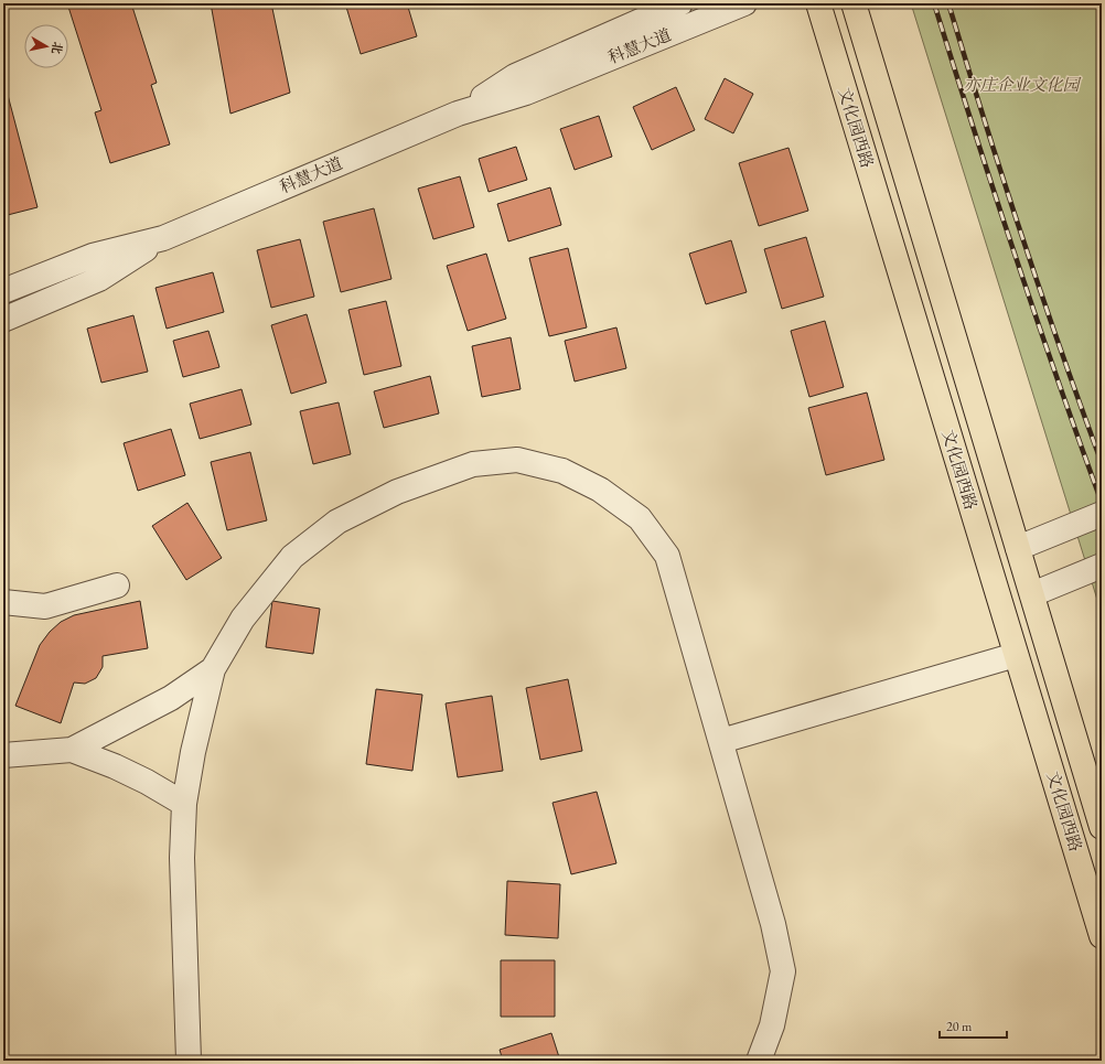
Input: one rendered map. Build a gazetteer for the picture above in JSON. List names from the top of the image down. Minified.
{"streets":{"main road":["文化园西路"],"street":["科慧大道"]},"parks":["亦庄企业文化园"],"scale_bar":"20 m","north":"right"}
